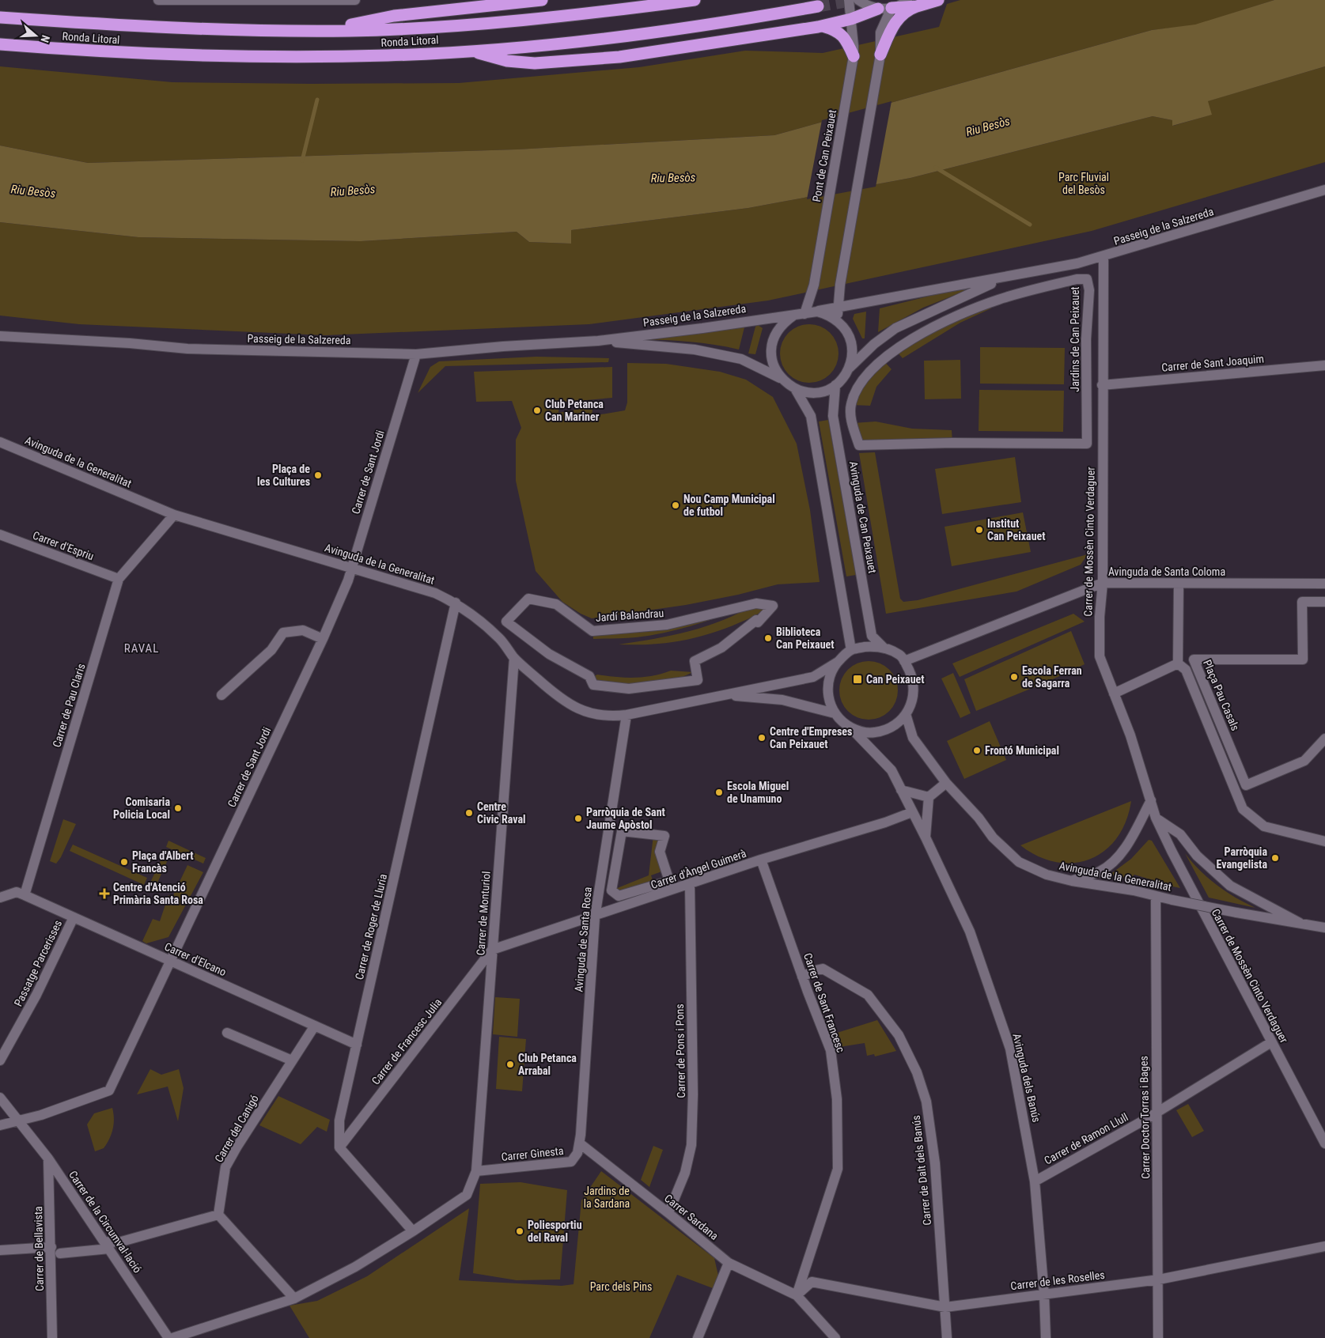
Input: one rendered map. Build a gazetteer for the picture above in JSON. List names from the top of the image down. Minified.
{"streets":{"highway":["Ronda Litoral"],"street":["Pont de Can Peixauet","Passeig de la Salzereda","Jardins de Can Peixauet","Carrer de Sant Joaquim","Avinguda de la Generalitat","Carrer de Sant Jordi","Avinguda de Can Peixauet","Carrer de Mossèn Cinto Verdaguer","Carrer d'Espriu","Avinguda de Santa Coloma","Jardí Balandrau","Plaça Pau Casals","Carrer de Pau Claris","Carrer d'Àngel Guimerà","Carrer de Monturiol","Carrer de Roger de Lluria","Avinguda de Santa Rosa","Carrer d'Elcano","Passatge Parcerisses","Carrer de Sant Francesc","Carrer de Francesc Julia","Carrer de Pons i Pons","Avinguda dels Banús","Carrer Doctor Torras i Bages","Carrer del Canigó","Carrer de Ramon Llull","Carrer Ginesta","Carrer de Dalt dels Banús","Carrer Sardana","Carrer de la Circumval·lació","Carrer de Bellavista","Carrer de les Roselles"]},"crossings":[["Pont de Can Peixauet","Passeig de la Salzereda"],["Pont de Can Peixauet","Avinguda de Can Peixauet"],["Passeig de la Salzereda","Carrer de Sant Jordi"],["Passeig de la Salzereda","Avinguda de Can Peixauet"],["Passeig de la Salzereda","Carrer de Mossèn Cinto Verdaguer"],["Carrer de Sant Joaquim","Carrer de Mossèn Cinto Verdaguer"],["Avinguda de la Generalitat","Carrer de Sant Jordi"],["Avinguda de la Generalitat","Avinguda de Can Peixauet"],["Avinguda de la Generalitat","Avinguda de Santa Coloma"],["Avinguda de la Generalitat","Carrer de Pau Claris"],["Avinguda de la Generalitat","Carrer de Monturiol"],["Avinguda de la Generalitat","Carrer de Roger de Lluria"],["Avinguda de la Generalitat","Avinguda de Santa Rosa"],["Avinguda de la Generalitat","Avinguda dels Banús"],["Avinguda de la Generalitat","Carrer Doctor Torras i Bages"],["Carrer de Sant Jordi","Carrer d'Elcano"],["Carrer de Sant Jordi","Carrer de la Circumval·lació"],["Avinguda de Can Peixauet","Avinguda de Santa Coloma"],["Avinguda de Can Peixauet","Avinguda dels Banús"],["Carrer de Mossèn Cinto Verdaguer","Avinguda de Santa Coloma"],["Carrer de Mossèn Cinto Verdaguer","Carrer de Ramon Llull"],["Carrer d'Espriu","Carrer de Pau Claris"],["Avinguda de Santa Coloma","Avinguda dels Banús"],["Carrer de Pau Claris","Carrer d'Elcano"],["Carrer d'Àngel Guimerà","Carrer de Monturiol"],["Carrer d'Àngel Guimerà","Avinguda de Santa Rosa"],["Carrer d'Àngel Guimerà","Carrer de Sant Francesc"],["Carrer d'Àngel Guimerà","Carrer de Francesc Julia"],["Carrer d'Àngel Guimerà","Carrer de Pons i Pons"],["Carrer d'Àngel Guimerà","Avinguda dels Banús"],["Carrer de Monturiol","Carrer de Francesc Julia"],["Carrer de Monturiol","Carrer Ginesta"],["Carrer de Roger de Lluria","Carrer d'Elcano"],["Carrer de Roger de Lluria","Carrer de Francesc Julia"],["Avinguda de Santa Rosa","Carrer Ginesta"],["Avinguda de Santa Rosa","Carrer Sardana"],["Carrer d'Elcano","Passatge Parcerisses"],["Carrer d'Elcano","Carrer del Canigó"],["Carrer de Sant Francesc","Carrer de Dalt dels Banús"],["Carrer de Sant Francesc","Carrer Sardana"],["Carrer de Sant Francesc","Carrer de les Roselles"],["Carrer de Pons i Pons","Carrer Sardana"],["Avinguda dels Banús","Carrer de Ramon Llull"],["Avinguda dels Banús","Carrer de les Roselles"],["Carrer Doctor Torras i Bages","Carrer de Ramon Llull"],["Carrer Doctor Torras i Bages","Carrer de les Roselles"],["Carrer Ginesta","Carrer Sardana"],["Carrer de Dalt dels Banús","Carrer de les Roselles"],["Carrer Sardana","Carrer de les Roselles"],["Carrer de la Circumval·lació","Carrer de Bellavista"]],"districts":["RAVAL"],"water":["Riu Besòs"],"parks":["Parc Fluvial del Besòs","Jardins de la Sardana","Parc dels Pins"],"places":{"other":["Club Petanca Can Mariner","Plaça de les Cultures","Nou Camp Municipal de futbol","Institut Can Peixauet","Biblioteca Can Peixauet","Escola Ferran de Sagarra","Centre d'Empreses Can Peixauet","Frontó Municipal","Escola Miguel de Unamuno","Comisaria Policia Local","Centre Civic Raval","Parròquia de Sant Jaume Apòstol","Parròquia Evangelista","Plaça d'Albert Francàs","Club Petanca Arrabal","Poliesportiu del Raval"],"transit":["Can Peixauet"],"health":["Centre d'Atenció Primària Santa Rosa"]},"north":"right"}
